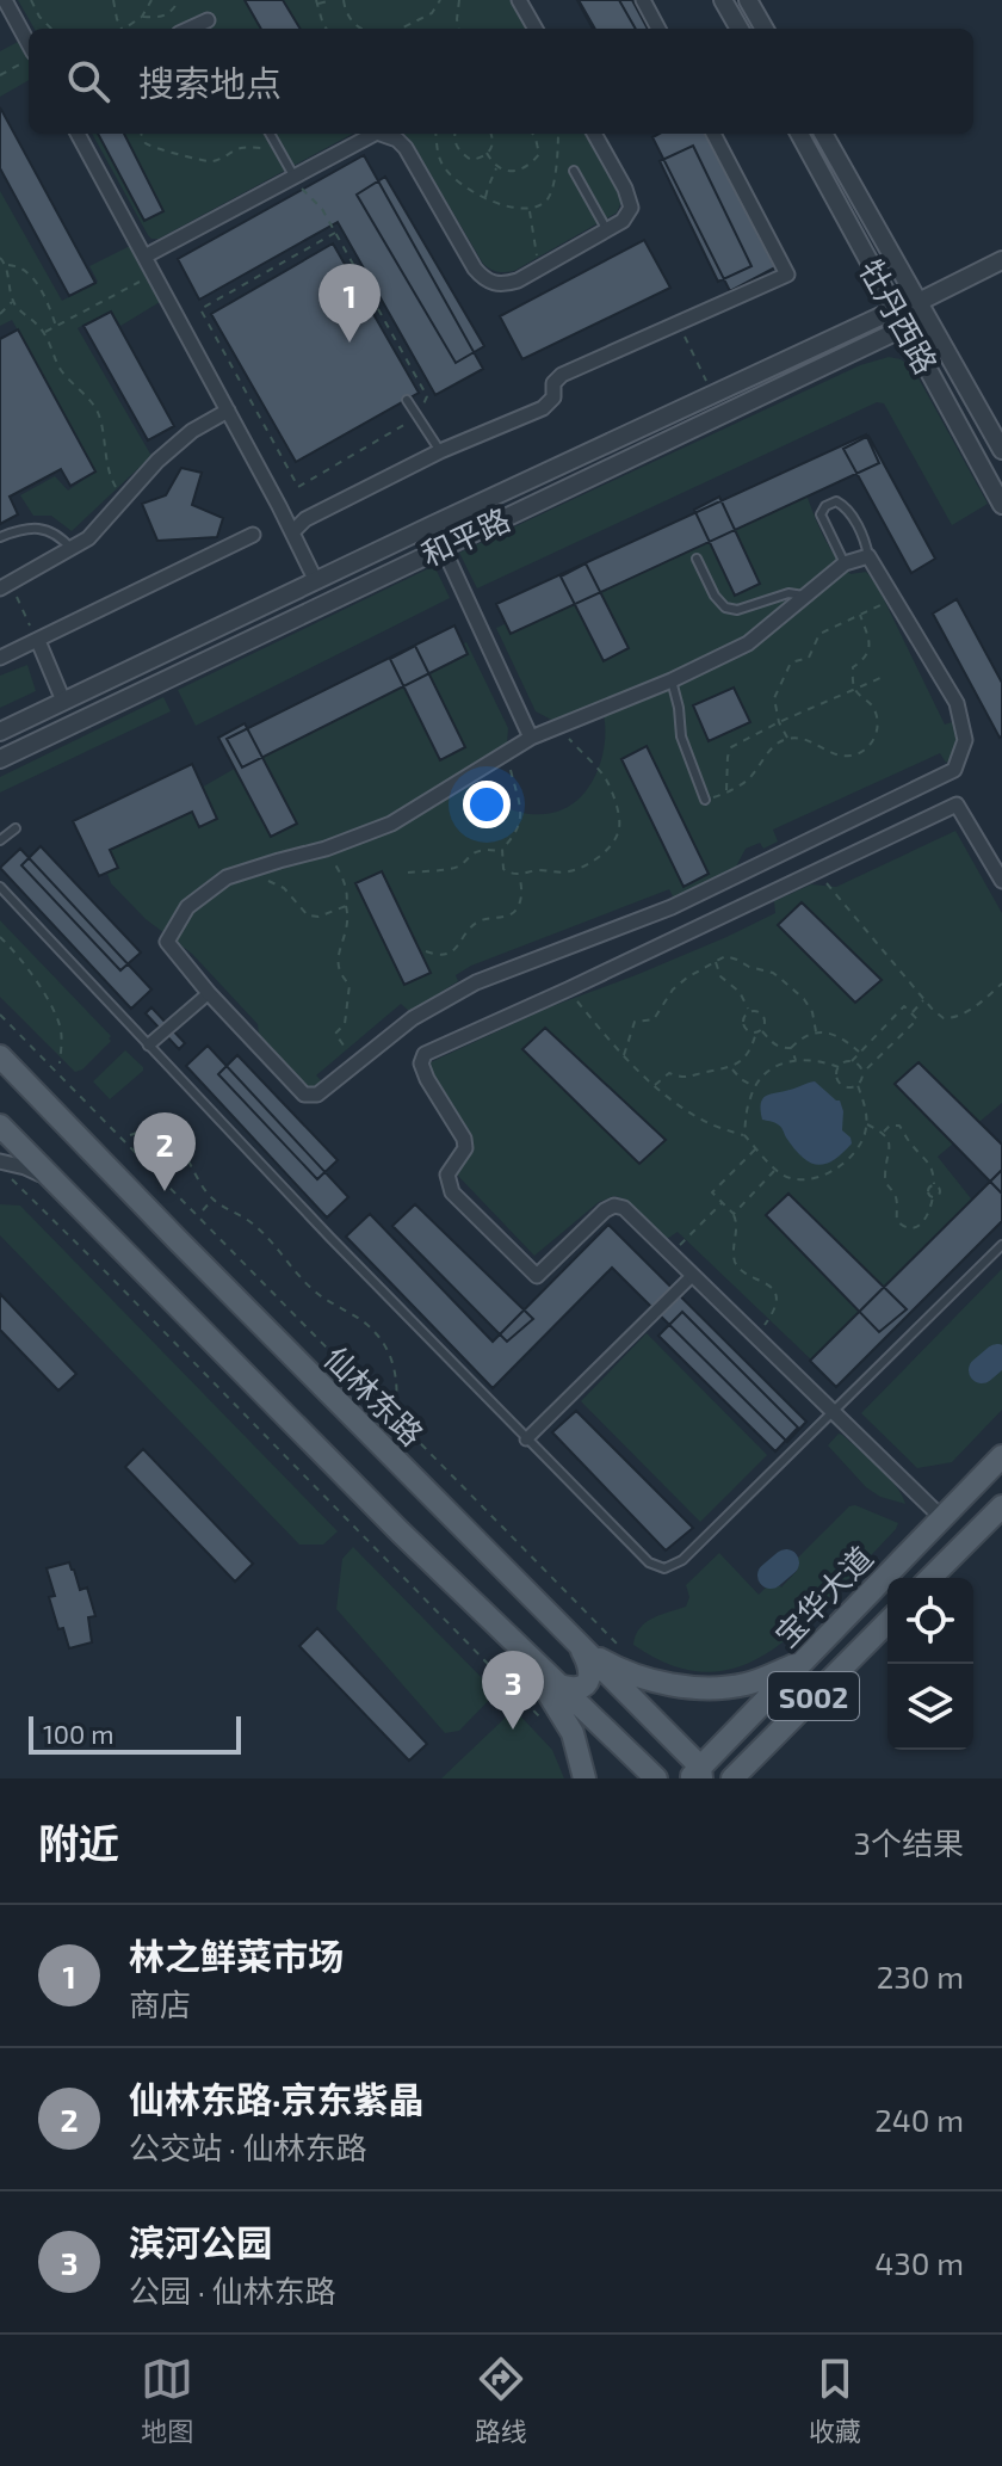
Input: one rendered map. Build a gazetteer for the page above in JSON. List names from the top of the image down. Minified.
{"streets":{"main road":["仙林东路","宝华大道","S002"],"street":["牡丹西路","和平路"]},"crossings":[["牡丹西路","和平路"],["仙林东路","宝华大道"]],"scale_bar":"100 m","page":{"search":"搜索地点","pins":["1","2","3"],"scale":"100 m","heading":["附近","3个结果"],"list":[{"mark":"1","name":"林之鲜菜市场","note":"商店","value":"230 m"},{"mark":"2","name":"仙林东路·京东紫晶","note":"公交站 · 仙林东路","value":"240 m"},{"mark":"3","name":"滨河公园","note":"公园 · 仙林东路","value":"430 m"}],"nav":["地图","路线","收藏"]}}
